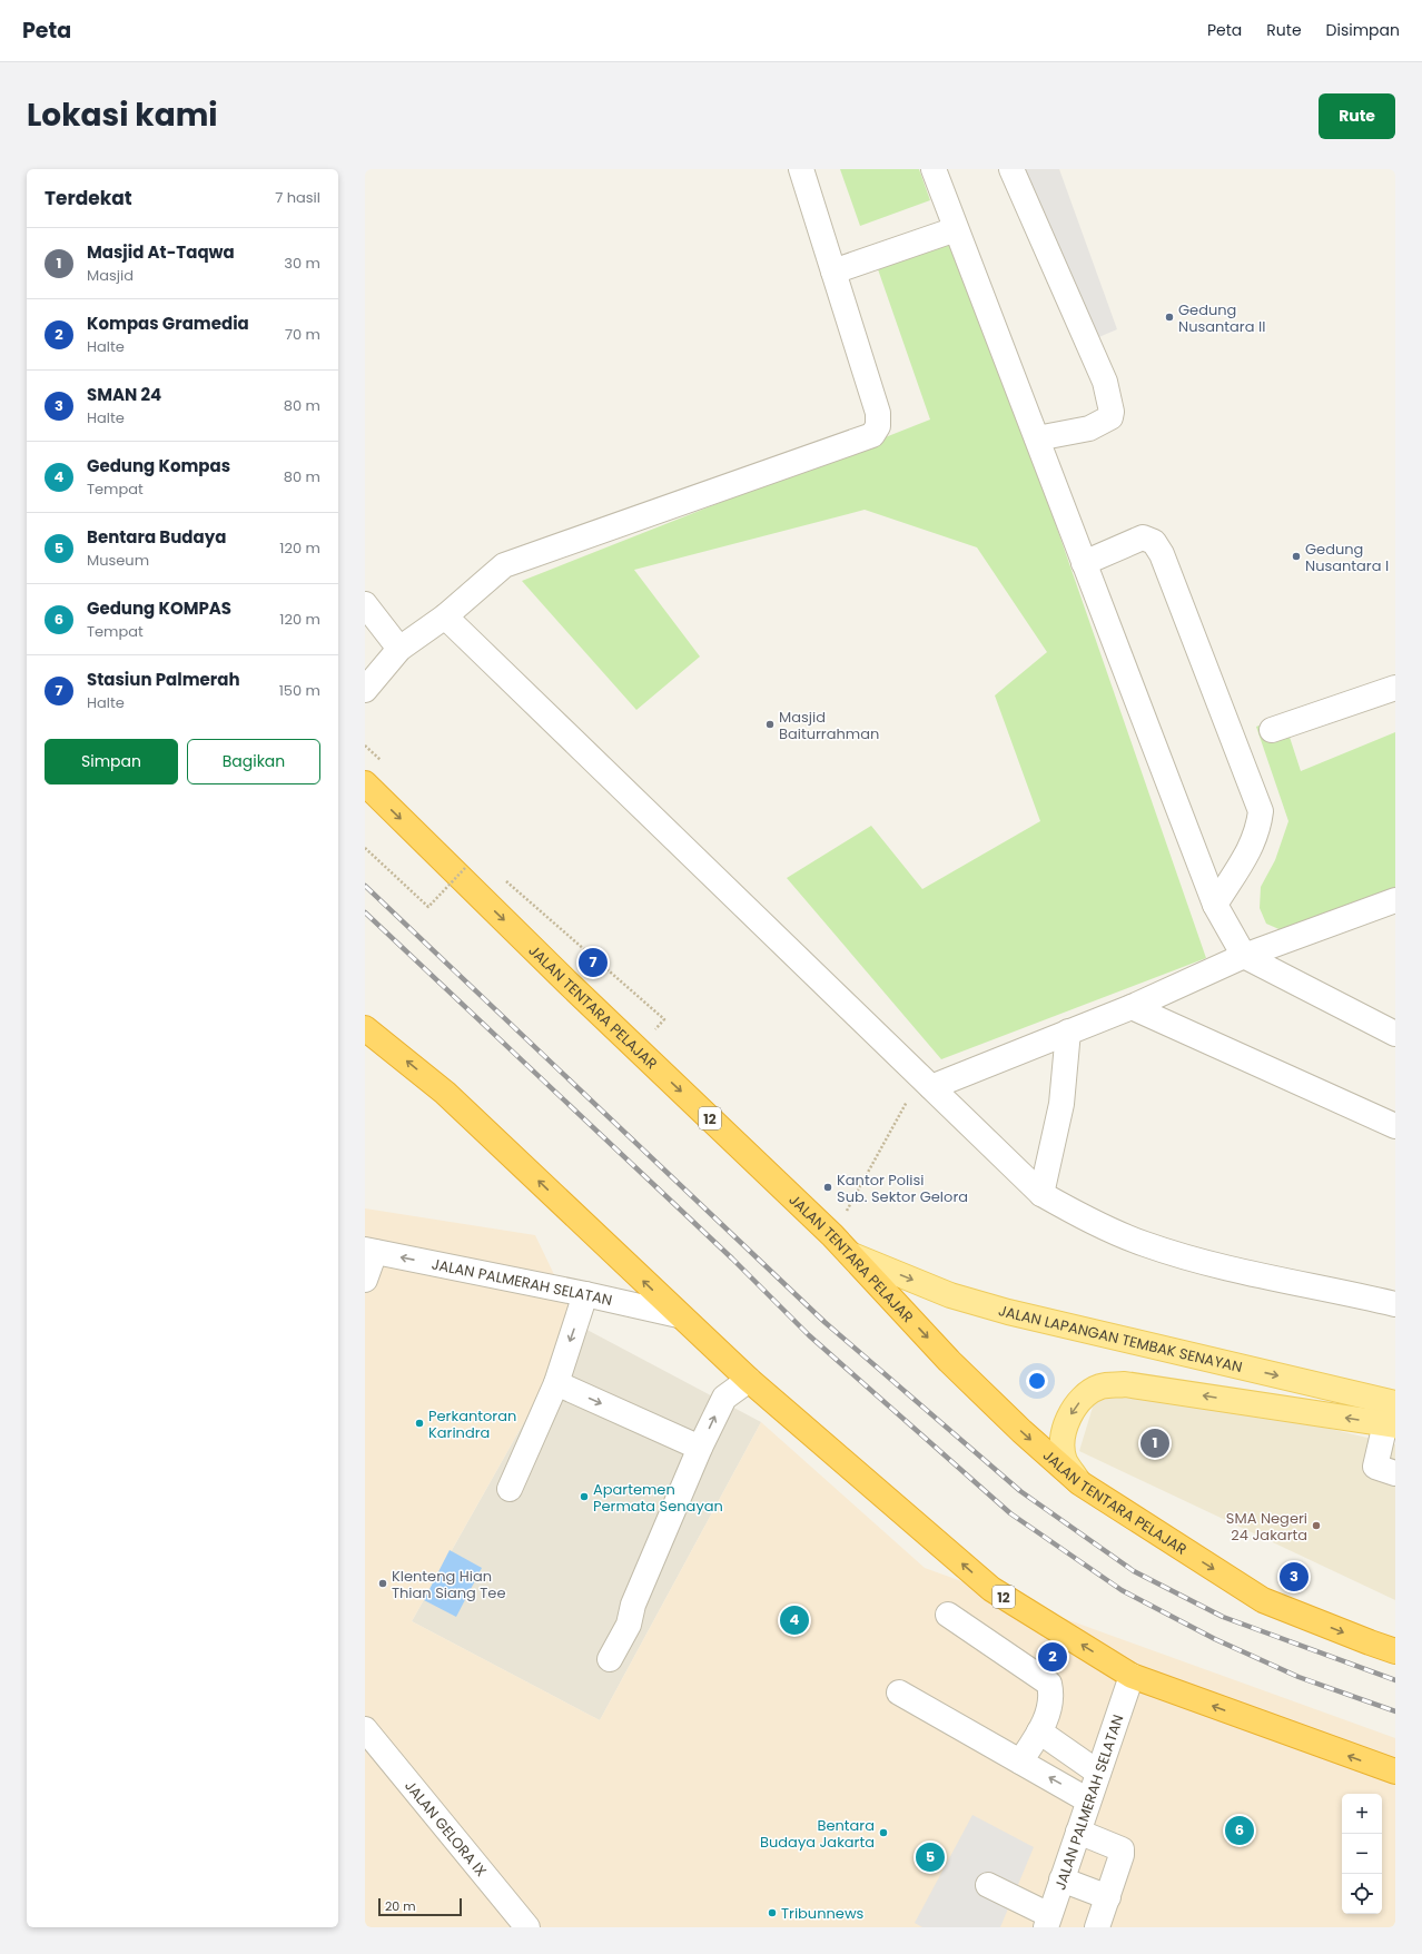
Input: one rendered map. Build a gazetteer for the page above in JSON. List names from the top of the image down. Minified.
{"streets":{"highway":["JALAN TENTARA PELAJAR","12"],"main road":["JALAN LAPANGAN TEMBAK SENAYAN"],"street":["JALAN PALMERAH SELATAN","JALAN GELORA IX"]},"crossings":[["JALAN TENTARA PELAJAR","JALAN LAPANGAN TEMBAK SENAYAN"],["12","JALAN PALMERAH SELATAN"]],"one_way":["JALAN PALMERAH SELATAN","JALAN LAPANGAN TEMBAK SENAYAN"],"places":["Gedung Nusantara II","Gedung Nusantara I","Masjid Baiturrahman","Kantor Polisi Sub. Sektor Gelora","Perkantoran Karindra","Apartemen Permata Senayan","SMA Negeri 24 Jakarta","Klenteng Hian Thian Siang Tee","Bentara Budaya Jakarta","Tribunnews"],"scale_bar":"20 m","page":{"header":"Peta","nav":["Peta","Rute","Disimpan"],"title":"Lokasi kami","buttons":["Rute",["Simpan","Bagikan"]],"heading":["Terdekat","7 hasil"],"list":[{"mark":"1","name":"Masjid At-Taqwa","note":"Masjid","value":"30 m"},{"mark":"2","name":"Kompas Gramedia","note":"Halte","value":"70 m"},{"mark":"3","name":"SMAN 24","note":"Halte","value":"80 m"},{"mark":"4","name":"Gedung Kompas","note":"Tempat","value":"80 m"},{"mark":"5","name":"Bentara Budaya","note":"Museum","value":"120 m"},{"mark":"6","name":"Gedung KOMPAS","note":"Tempat","value":"120 m"},{"mark":"7","name":"Stasiun Palmerah","note":"Halte","value":"150 m"}],"pins":["7","1","3","4","2","6","5"],"map_buttons":["+","−"],"scale":"20 m"}}
